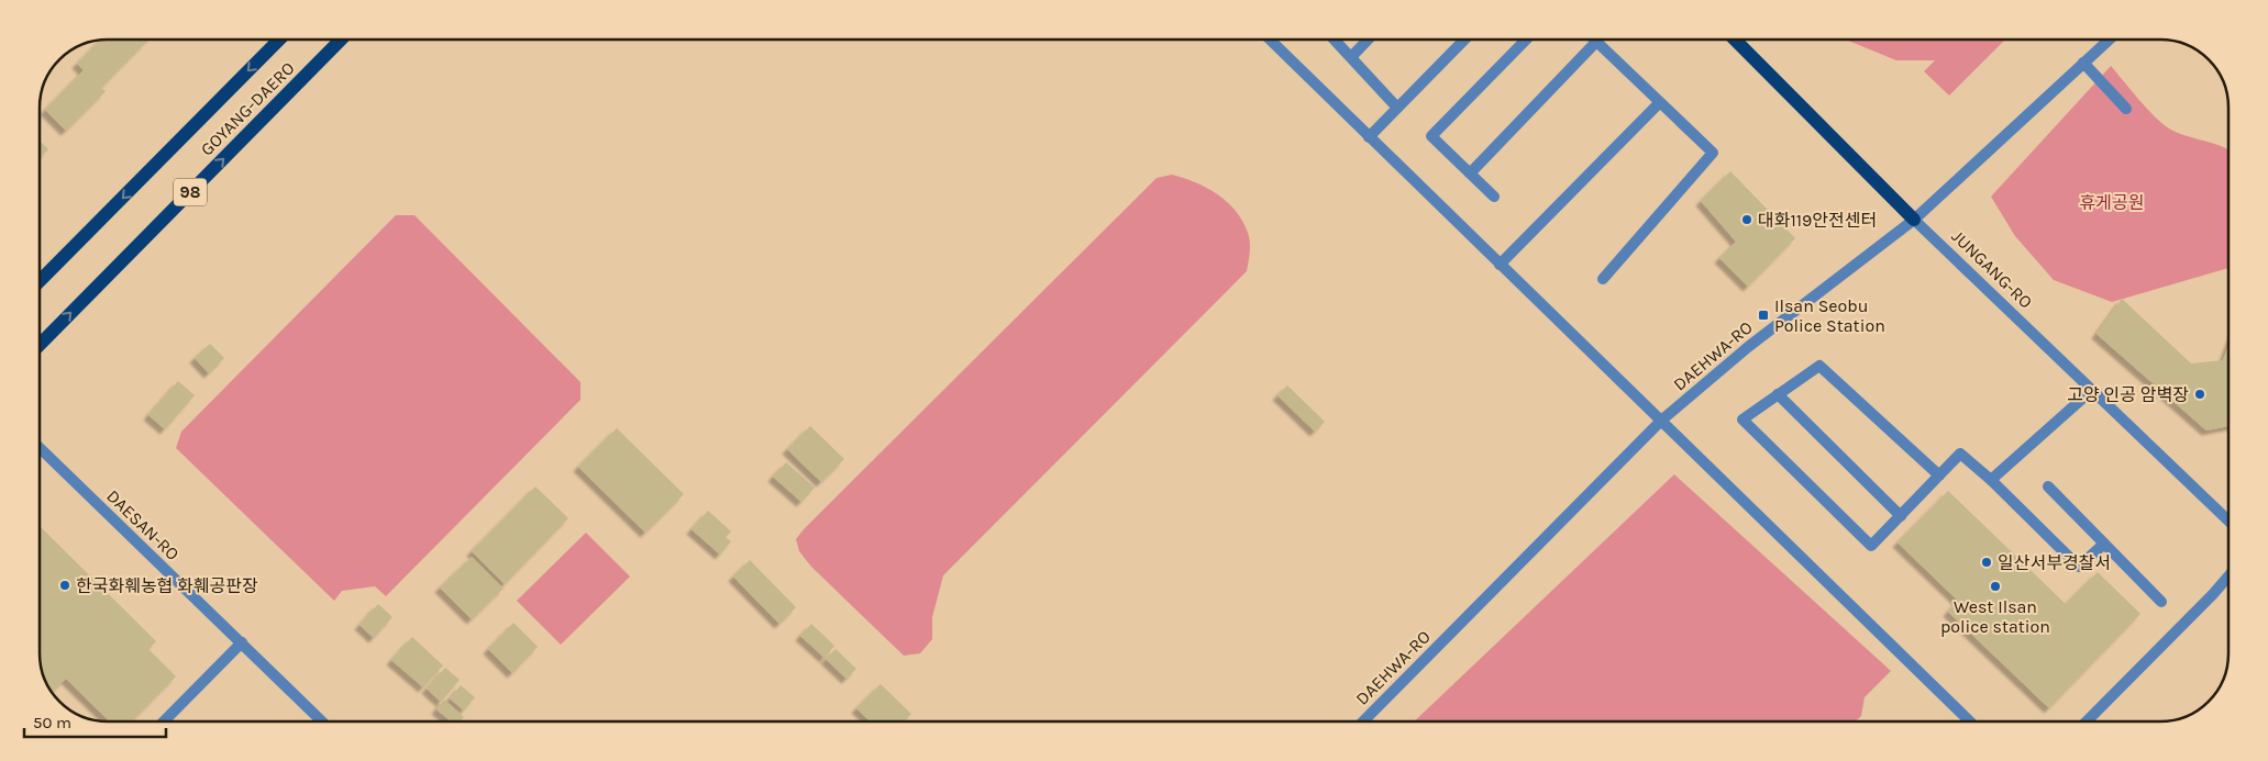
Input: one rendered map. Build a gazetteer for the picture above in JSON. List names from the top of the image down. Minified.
{"streets":{"main road":["GOYANG-DAERO","98","JUNGANG-RO"],"street":["DAEHWA-RO","DAESAN-RO"]},"crossings":[["JUNGANG-RO","DAEHWA-RO"]],"parks":["휴게공원"],"places":{"other":["대화119안전센터","고양 인공 암벽장","일산서부경찰서","한국화훼농협 화훼공판장","West Ilsan police station"],"transit":["Ilsan Seobu Police Station"]},"scale_bar":"50 m"}
